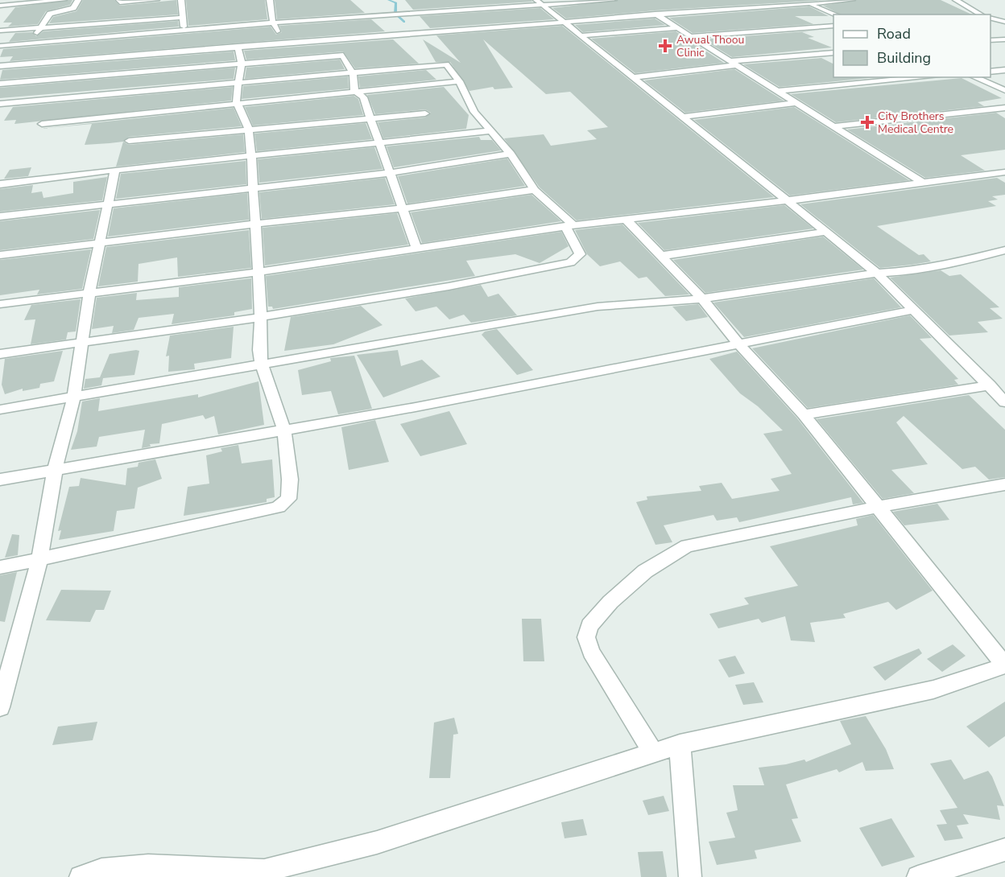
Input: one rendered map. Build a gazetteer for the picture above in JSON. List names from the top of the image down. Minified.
{"places":{"health":["Awual Thoou Clinic","City Brothers Medical Centre"]},"legend":["Road","Building"]}
